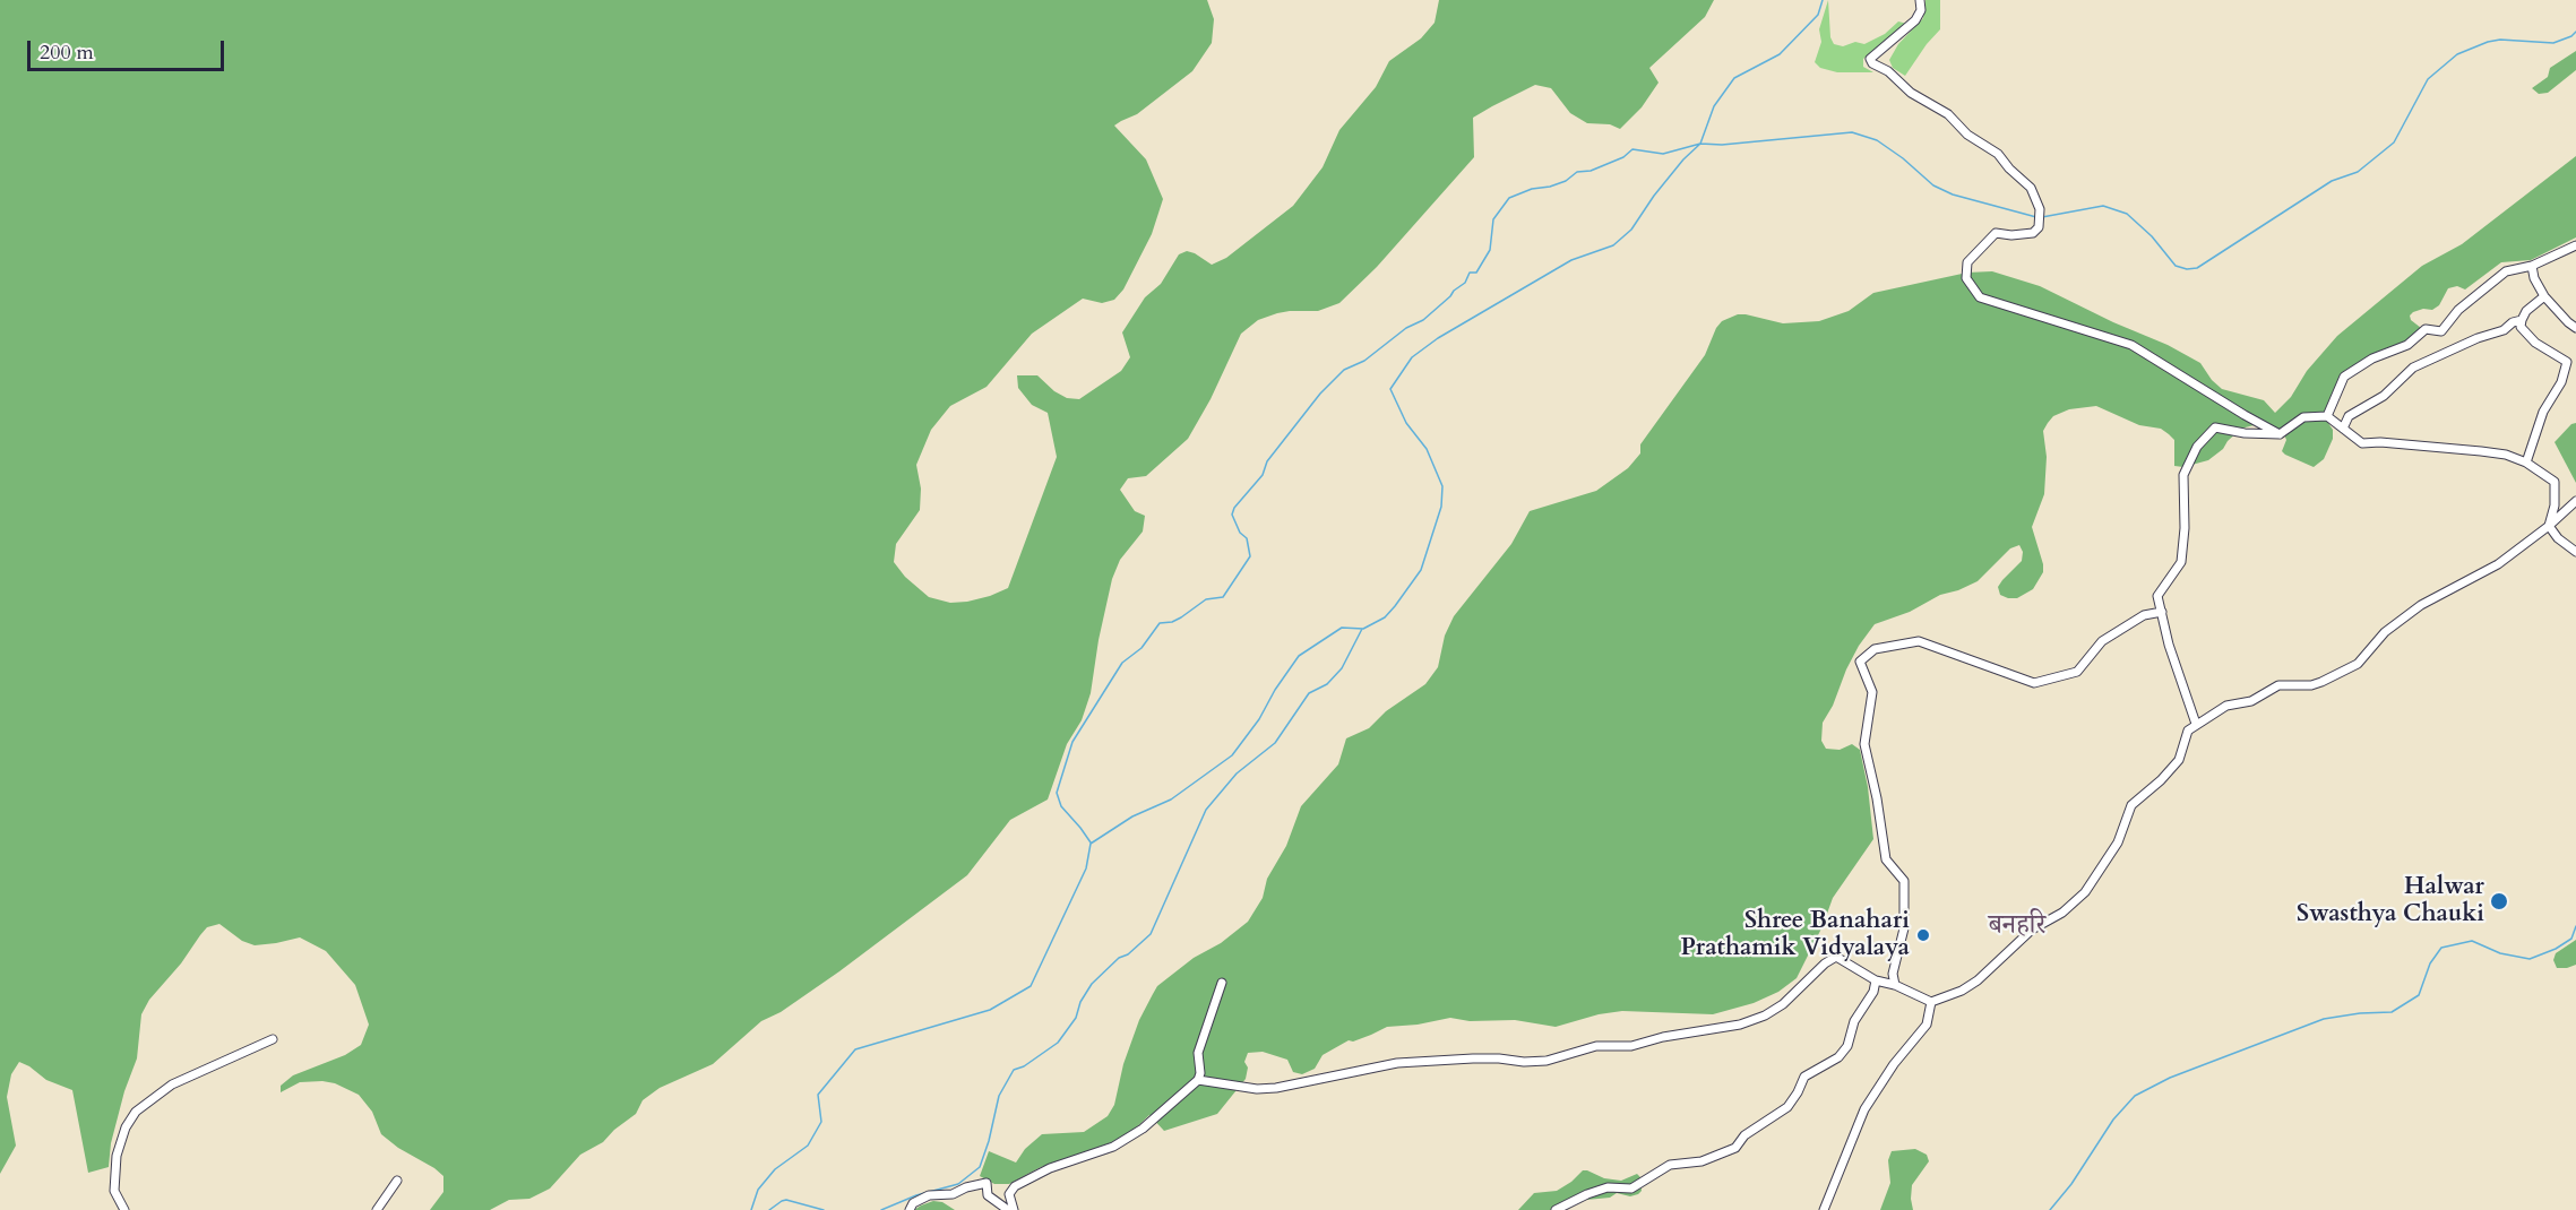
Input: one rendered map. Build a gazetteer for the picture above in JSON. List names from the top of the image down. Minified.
{"districts":["बनहरि"],"places":["Halwar Swasthya Chauki","Shree Banahari Prathamik Vidyalaya"],"scale_bar":"200 m"}
